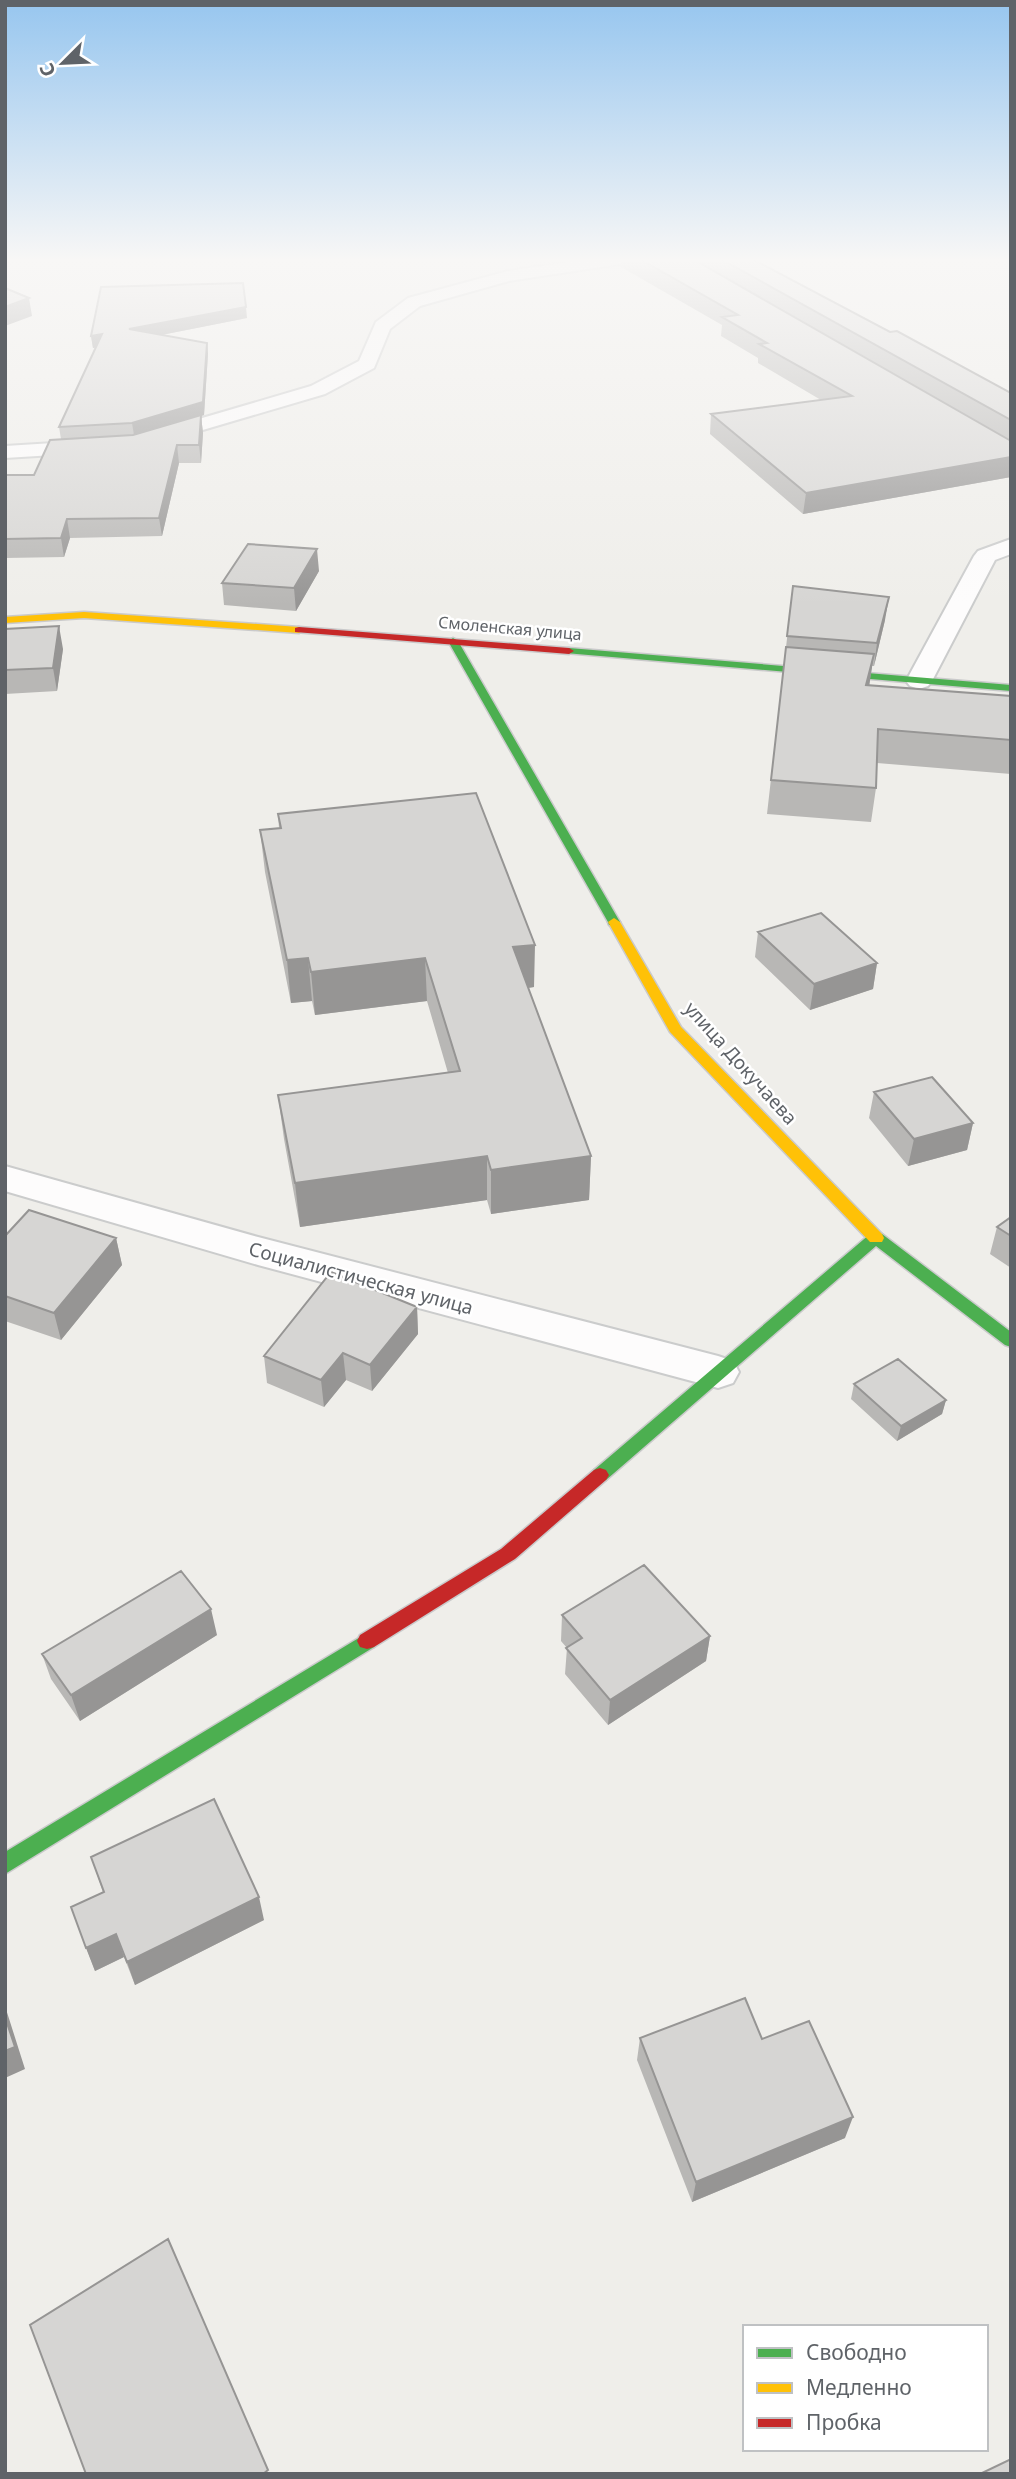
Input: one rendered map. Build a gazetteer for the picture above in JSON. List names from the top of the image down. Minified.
{"streets":{"street":["Смоленская улица","улица Докучаева","Социалистическая улица"]},"crossings":[["Смоленская улица","улица Докучаева"]],"legend":["Свободно","Медленно","Пробка"],"north":"bottom left"}
